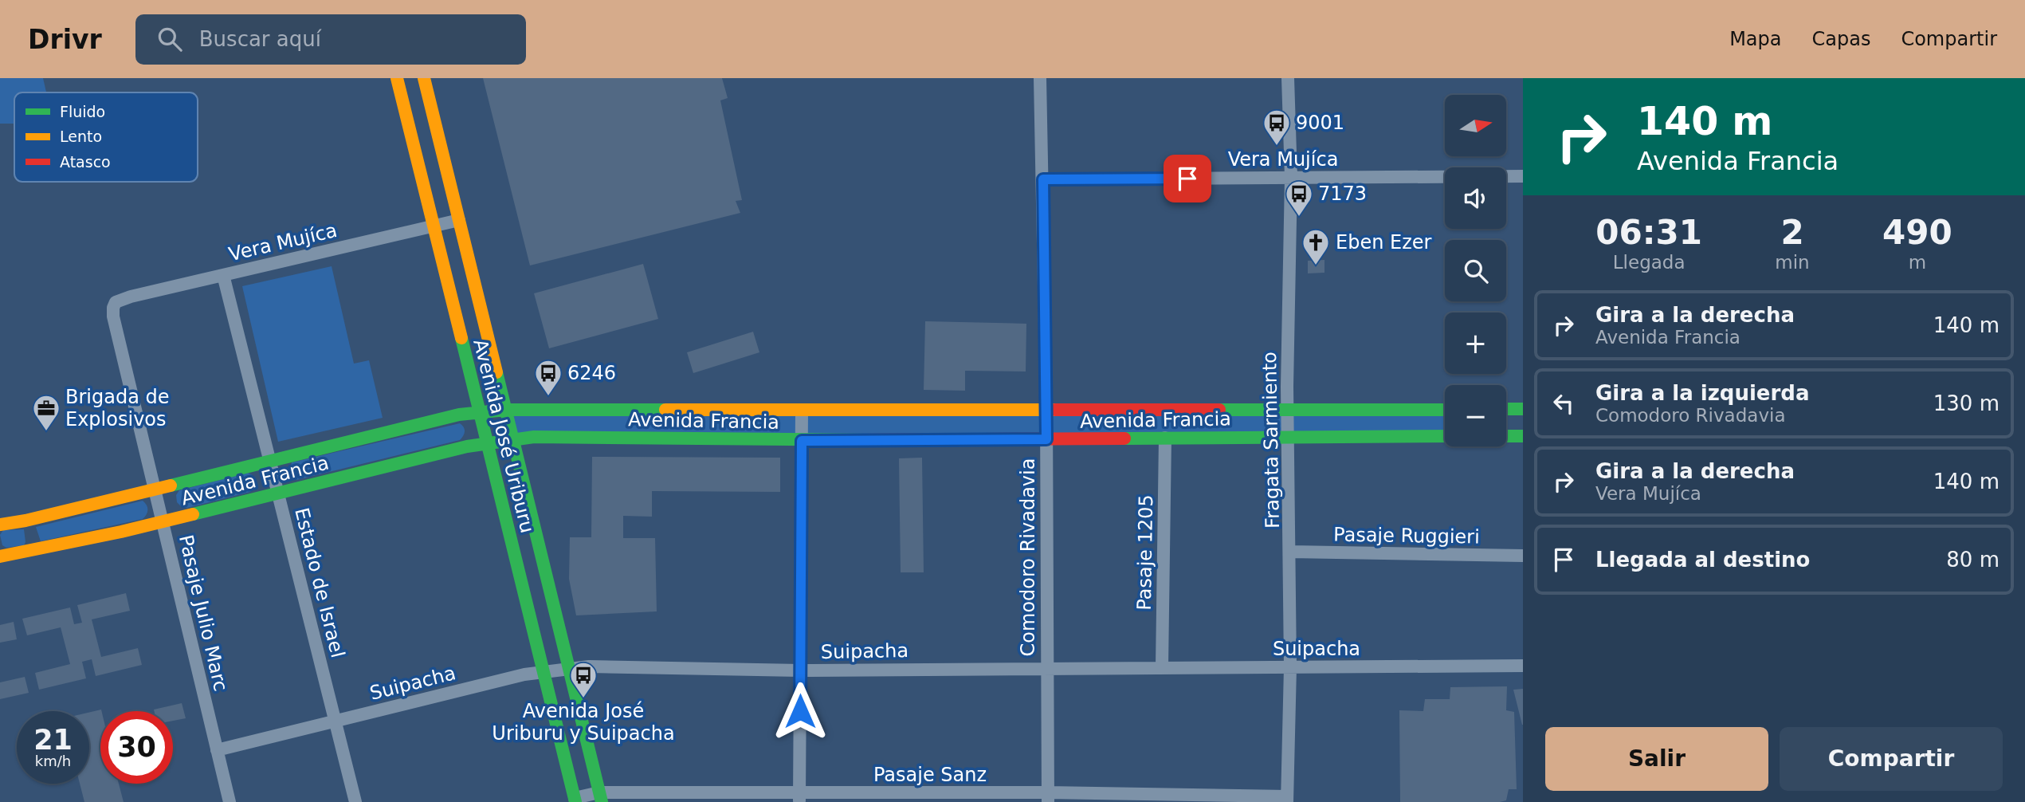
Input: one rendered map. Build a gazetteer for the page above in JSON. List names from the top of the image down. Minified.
{"streets":{"main road":["Avenida Francia","Avenida José Uriburu"],"street":["Vera Mujíca","Fragata Sarmiento","Pasaje Ruggieri","Pasaje 1205","Comodoro Rivadavia","Estado de Israel","Pasaje Julio Marc","Suipacha","Pasaje Sanz"]},"crossings":[["Vera Mujíca","Avenida José Uriburu"],["Vera Mujíca","Fragata Sarmiento"],["Vera Mujíca","Comodoro Rivadavia"],["Vera Mujíca","Estado de Israel"],["Vera Mujíca","Pasaje Julio Marc"],["Avenida Francia","Avenida José Uriburu"],["Avenida Francia","Fragata Sarmiento"],["Avenida Francia","Pasaje 1205"],["Avenida Francia","Comodoro Rivadavia"],["Avenida Francia","Estado de Israel"],["Avenida Francia","Pasaje Julio Marc"],["Avenida José Uriburu","Suipacha"],["Avenida José Uriburu","Pasaje Sanz"],["Fragata Sarmiento","Pasaje Ruggieri"],["Fragata Sarmiento","Suipacha"],["Fragata Sarmiento","Pasaje Sanz"],["Pasaje 1205","Suipacha"],["Comodoro Rivadavia","Suipacha"],["Comodoro Rivadavia","Pasaje Sanz"],["Estado de Israel","Suipacha"],["Pasaje Julio Marc","Suipacha"]],"places":{"bus stop":["9001","7173","6246","Avenida José Uriburu y Suipacha"],"church":["Eben Ezer"],"office":["Brigada de Explosivos"]},"legend":["Fluido","Lento","Atasco"],"north":"right","page":{"header":"Drivr","search":"Buscar aquí","nav":["Mapa","Capas","Compartir"],"turn":["140 m","Avenida Francia"],"map_buttons":["+","−"],"eta":["06:31","Llegada","2","min","490","m"],"list":[{"name":"Gira a la derecha","note":"Avenida Francia","value":"140 m"},{"name":"Gira a la izquierda","note":"Comodoro Rivadavia","value":"130 m"},{"name":"Gira a la derecha","note":"Vera Mujíca","value":"140 m"},{"name":"Llegada al destino","value":"80 m"}],"speed":"21 km/h","limit":"30","buttons":["Salir","Compartir"]}}
